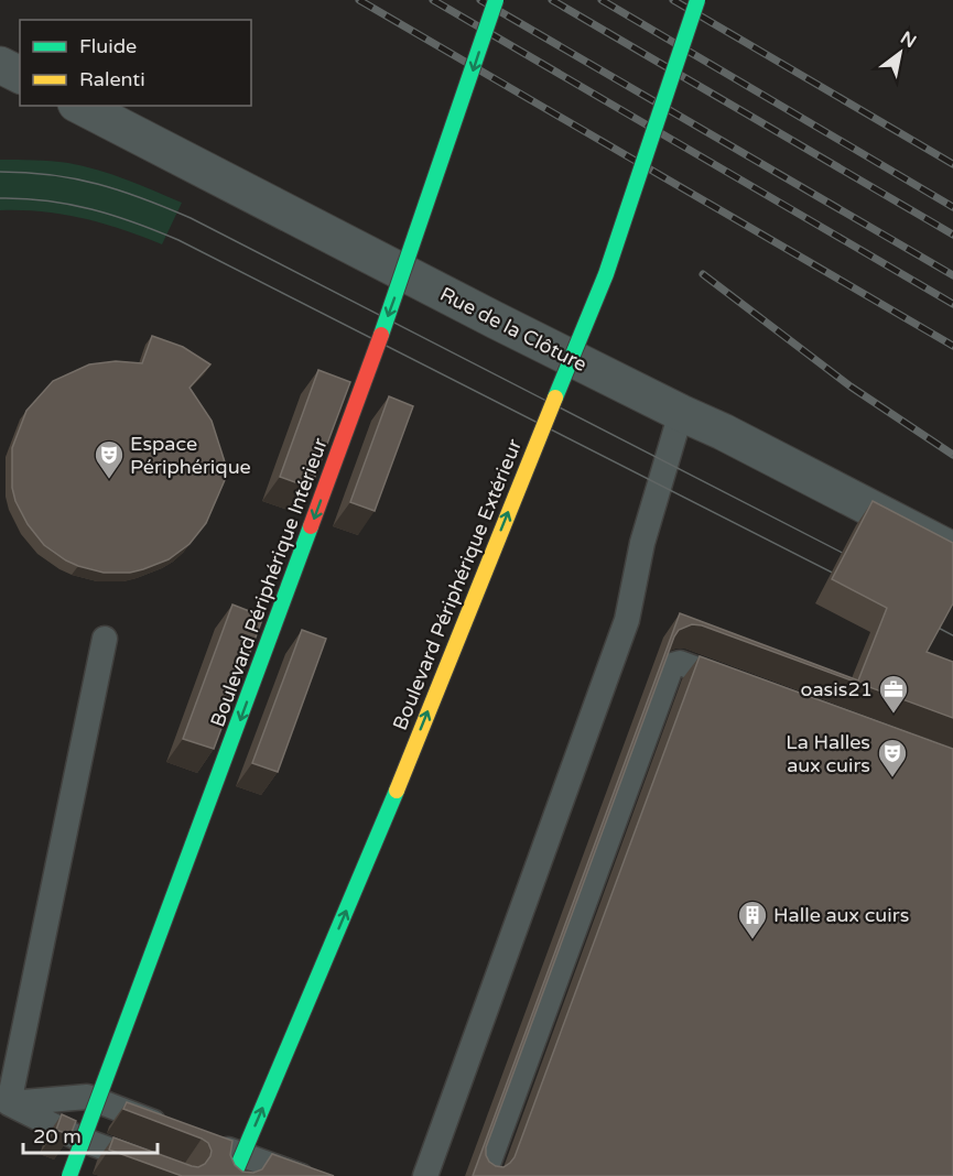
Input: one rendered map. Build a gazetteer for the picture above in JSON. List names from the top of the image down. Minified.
{"streets":{"highway":["Boulevard Périphérique Intérieur","Boulevard Périphérique Extérieur"],"street":["Rue de la Clôture"]},"one_way":["Boulevard Périphérique Intérieur","Boulevard Périphérique Extérieur"],"places":{"theatre":["Espace Périphérique","La Halles aux cuirs"],"office":["oasis21"],"building":["Halle aux cuirs"]},"legend":["Fluide","Ralenti"],"scale_bar":"20 m","north":"top right"}
